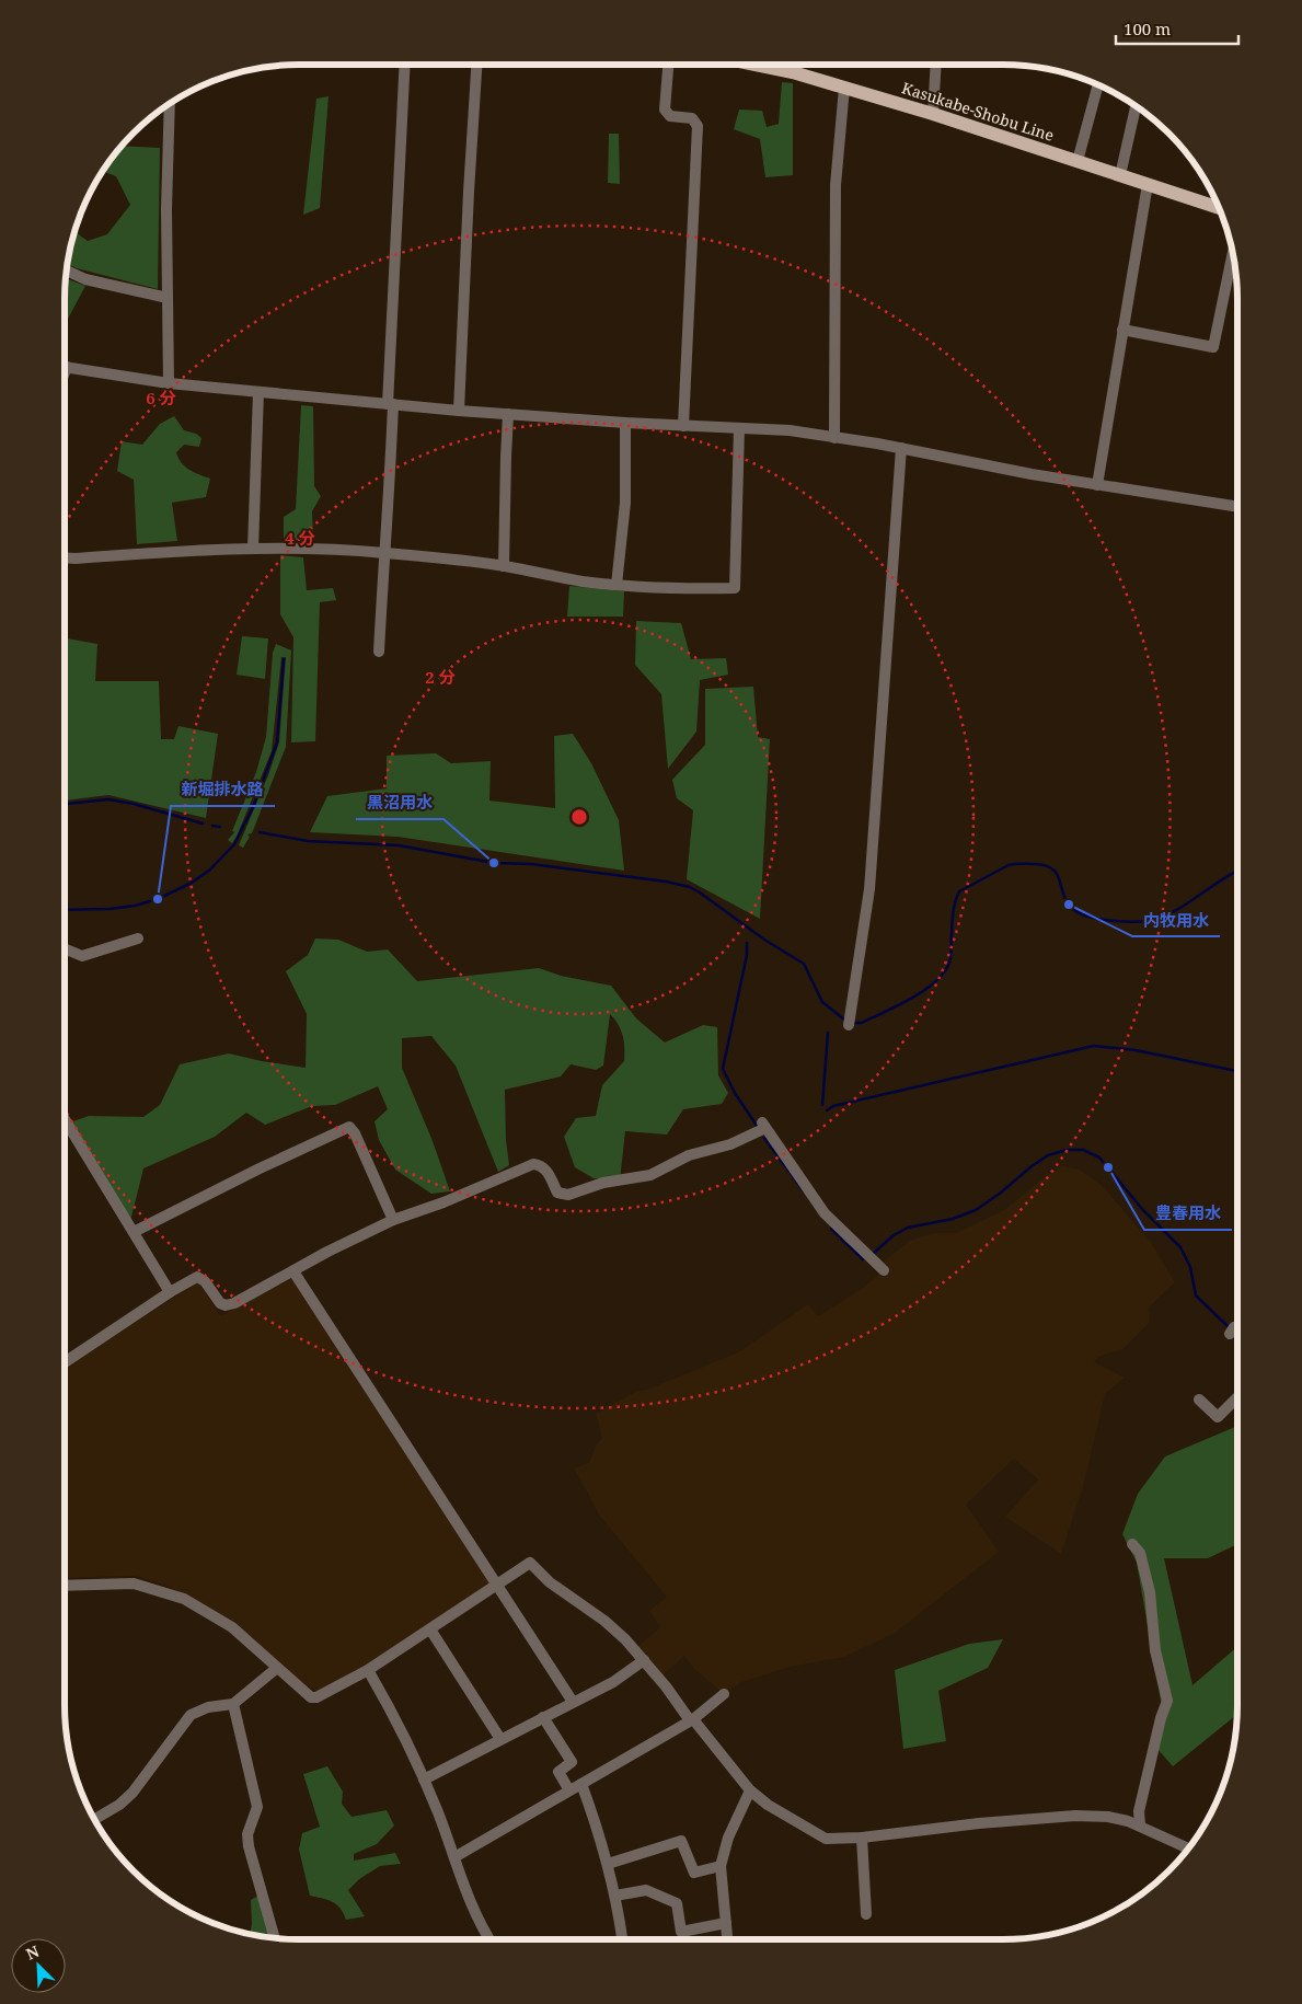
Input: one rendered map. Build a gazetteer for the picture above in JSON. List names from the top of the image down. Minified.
{"streets":{"main road":["Kasukabe-Shobu Line"]},"places":["黒沼用水","新堀排水路","内牧用水","豊春用水"],"scale_bar":"100 m","north":"top left","rings":["6 分","4 分","2 分"]}
